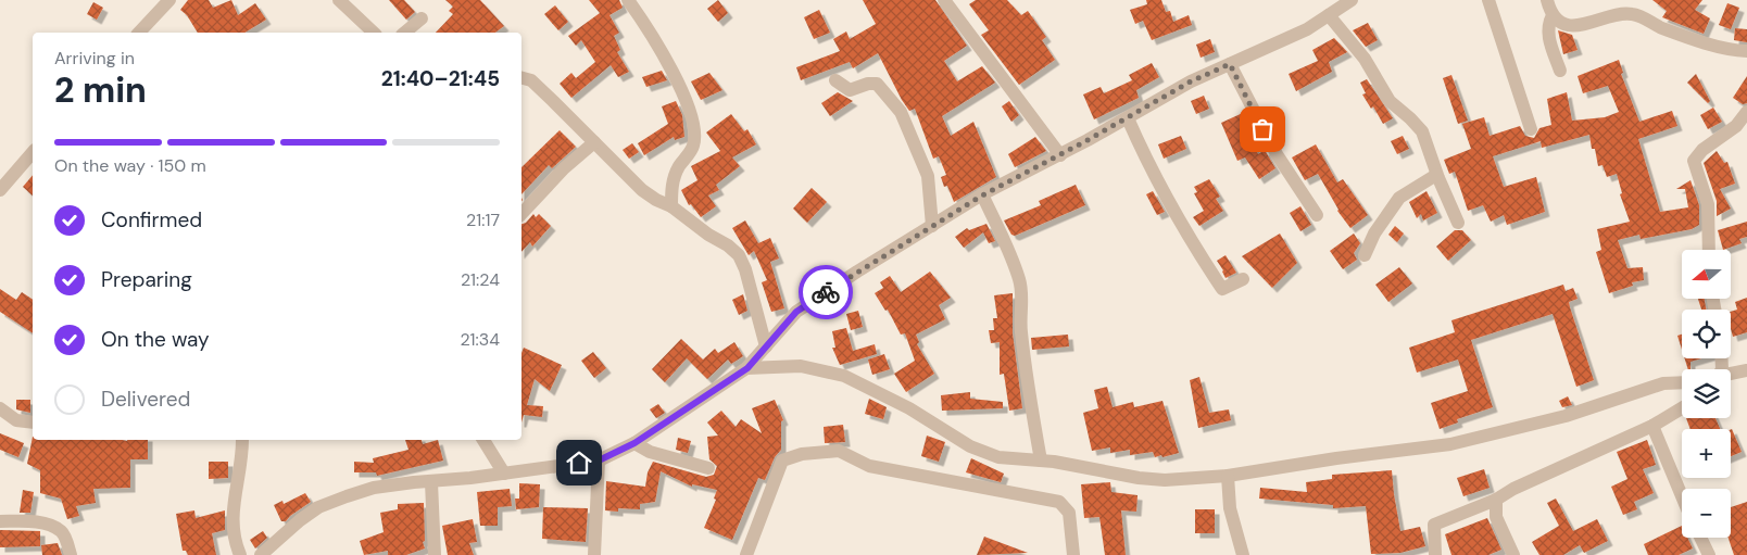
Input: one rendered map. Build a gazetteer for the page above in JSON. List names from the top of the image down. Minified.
{"north":"left","page":{"heading":["2 min","Arriving in","21:40–21:45"],"bar":"On the way · 150 m","list":[["Confirmed","21:17"],["Preparing","21:24"],["On the way","21:34"],"Delivered"],"map_buttons":["+","−"]}}
